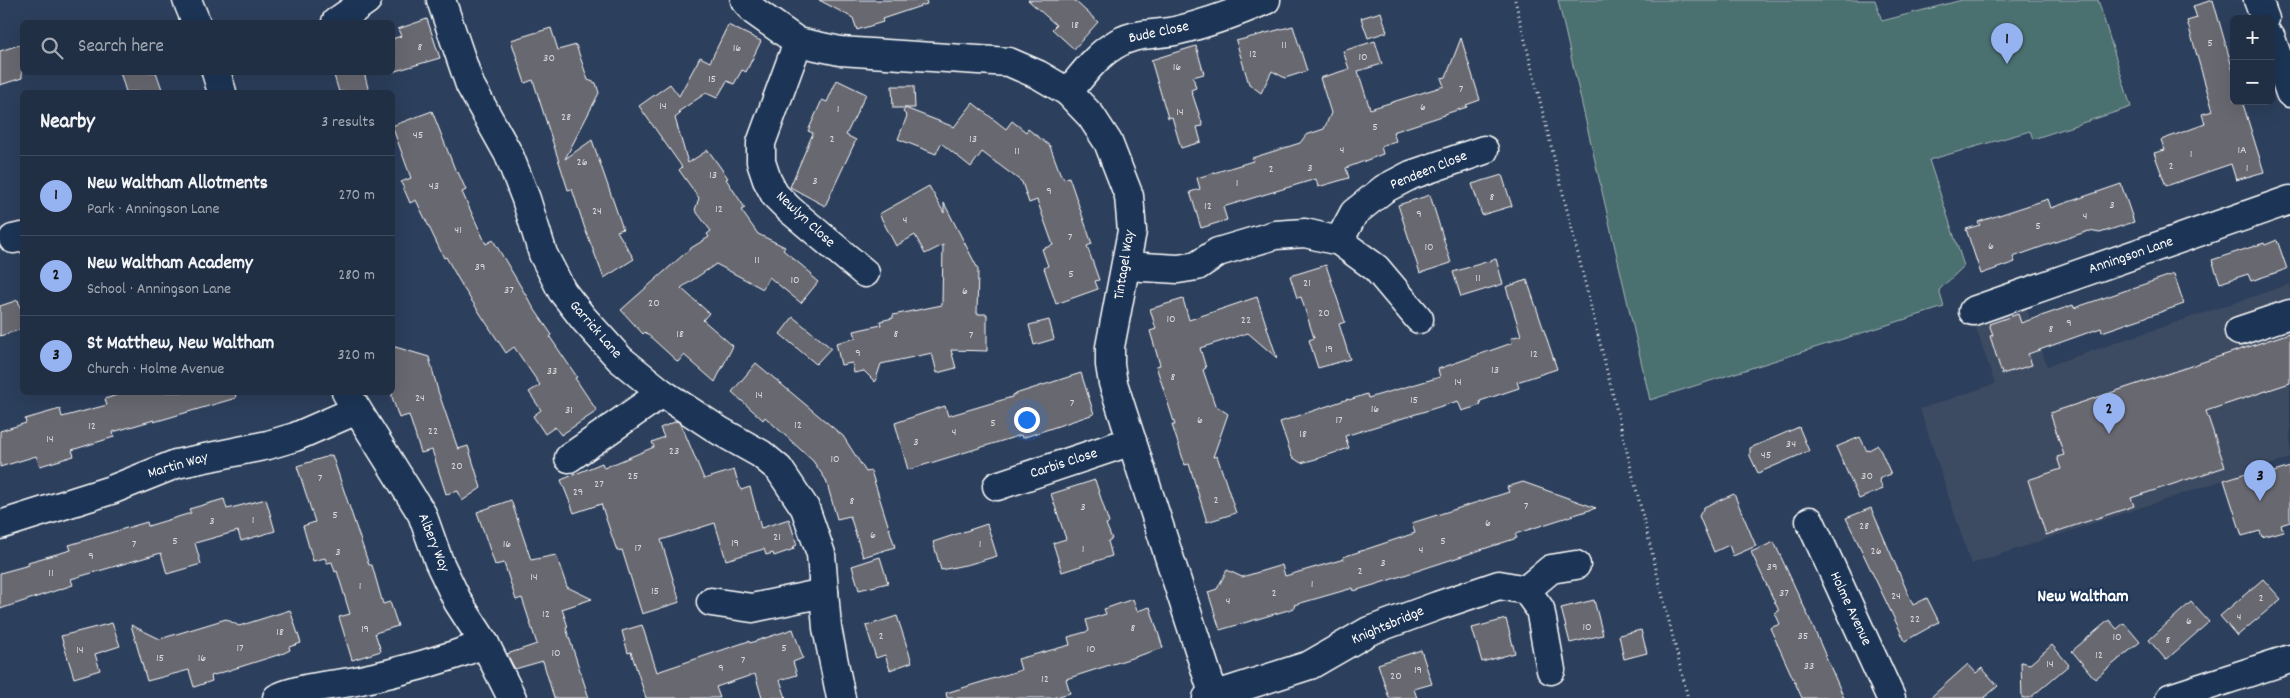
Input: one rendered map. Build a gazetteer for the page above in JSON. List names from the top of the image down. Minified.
{"streets":{"street":["Bude Close","Pendeen Close","Newlyn Close","Anningson Lane","Tintagel Way","Garrick Lane","Carbis Close","Martin Way","Albery Way","Holme Avenue","Knightsbridge"]},"crossings":[["Bude Close","Tintagel Way"],["Newlyn Close","Tintagel Way"],["Tintagel Way","Carbis Close"],["Tintagel Way","Knightsbridge"],["Martin Way","Albery Way"]],"districts":["New Waltham"],"house_numbers":["18","5","11","8","16","12","10","30","16","15","7","14","6","1","14","28","5","45","2","13","4","1A","11","1","26","2","3","1","2","13","3","1","43","9","8","3","12","12","24","9","4","4","5","41","7","6","10","11","39","5","11","10","21","37","6","20","20","10","22","9","8","18","8","7","19","9","12","13","33","8","14","14","24","15","7","16","31","6","17","5","12","12","22","4","18","14","3","34","23","45","10","20","25","30","7","27","29","2","8","7","3","5","1","3","6","28","6","21","5","5","19","7","16","1","17","1","4","26","3","9","3","39","2","11","14","1","1","15","2","37","24","2","4","12","4","22","6","10","8","19","18","2","35","10","8","17","5","10","14","10","12","15","16","7","14","33","9","19","20","12"],"page":{"map_buttons":["+","−"],"search":"Search here","pins":["1","2","3"],"heading":["Nearby","3 results"],"list":[{"mark":"1","name":"New Waltham Allotments","note":"Park · Anningson Lane","value":"270 m"},{"mark":"2","name":"New Waltham Academy","note":"School · Anningson Lane","value":"280 m"},{"mark":"3","name":"St Matthew, New Waltham","note":"Church · Holme Avenue","value":"320 m"}]}}
